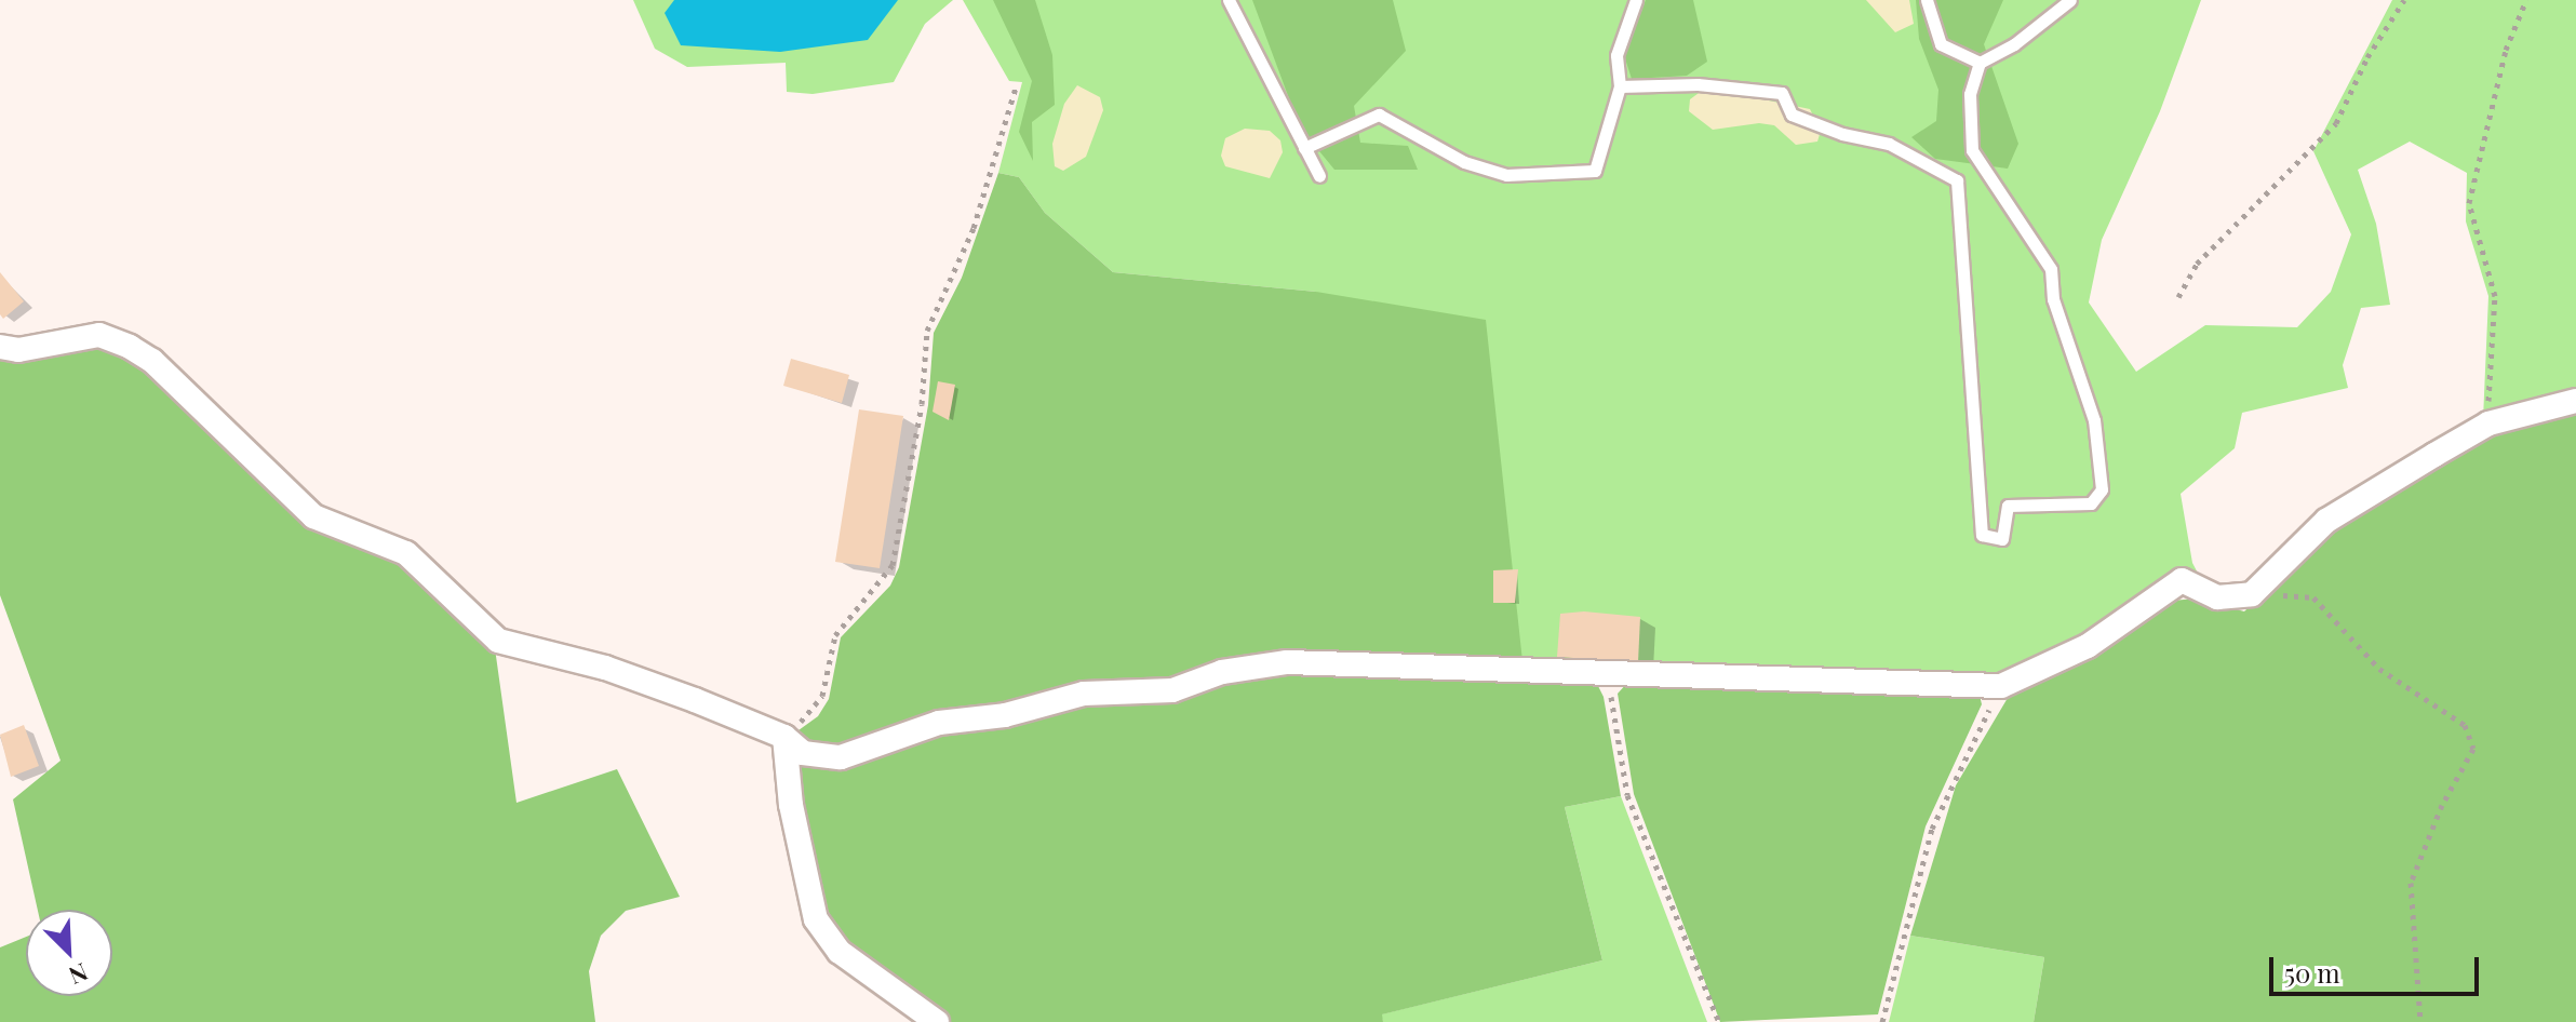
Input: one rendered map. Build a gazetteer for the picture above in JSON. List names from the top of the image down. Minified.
{"scale_bar":"50 m","north":"bottom right"}
